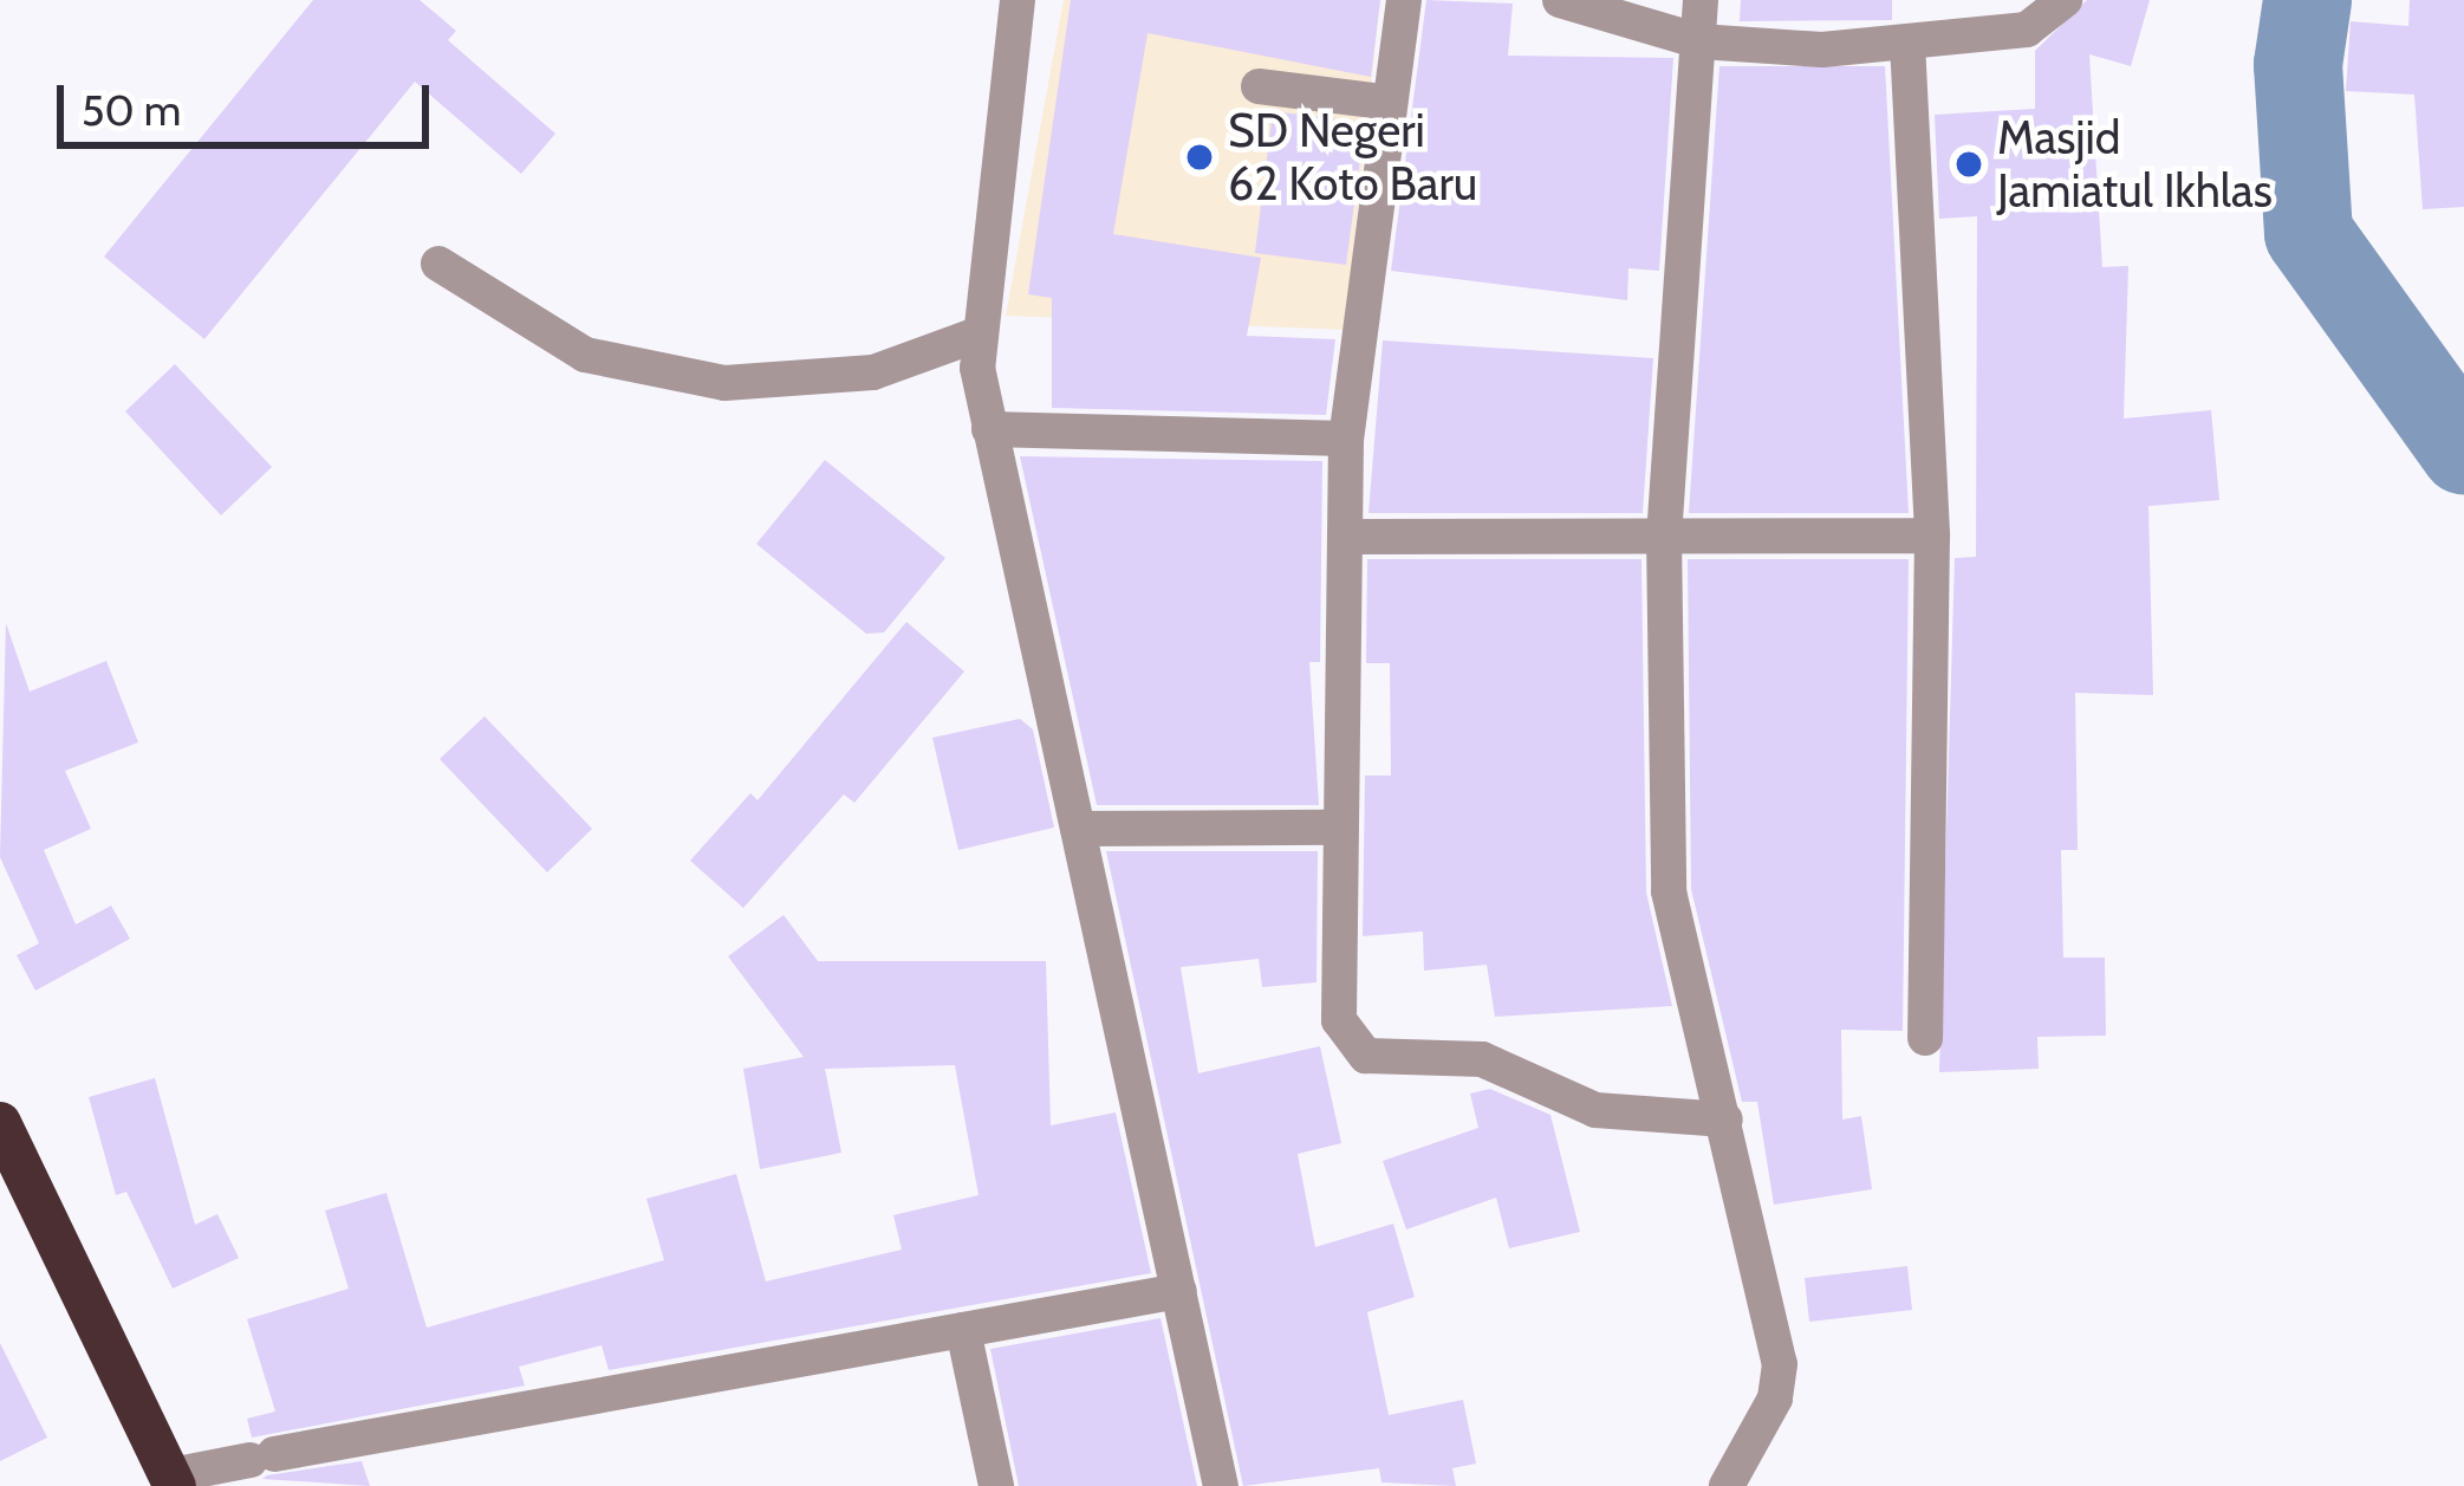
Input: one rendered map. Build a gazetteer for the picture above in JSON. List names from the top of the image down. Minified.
{"places":["SD Negeri 62 Koto Baru","Masjid Jamiatul Ikhlas"],"scale_bar":"50 m"}
